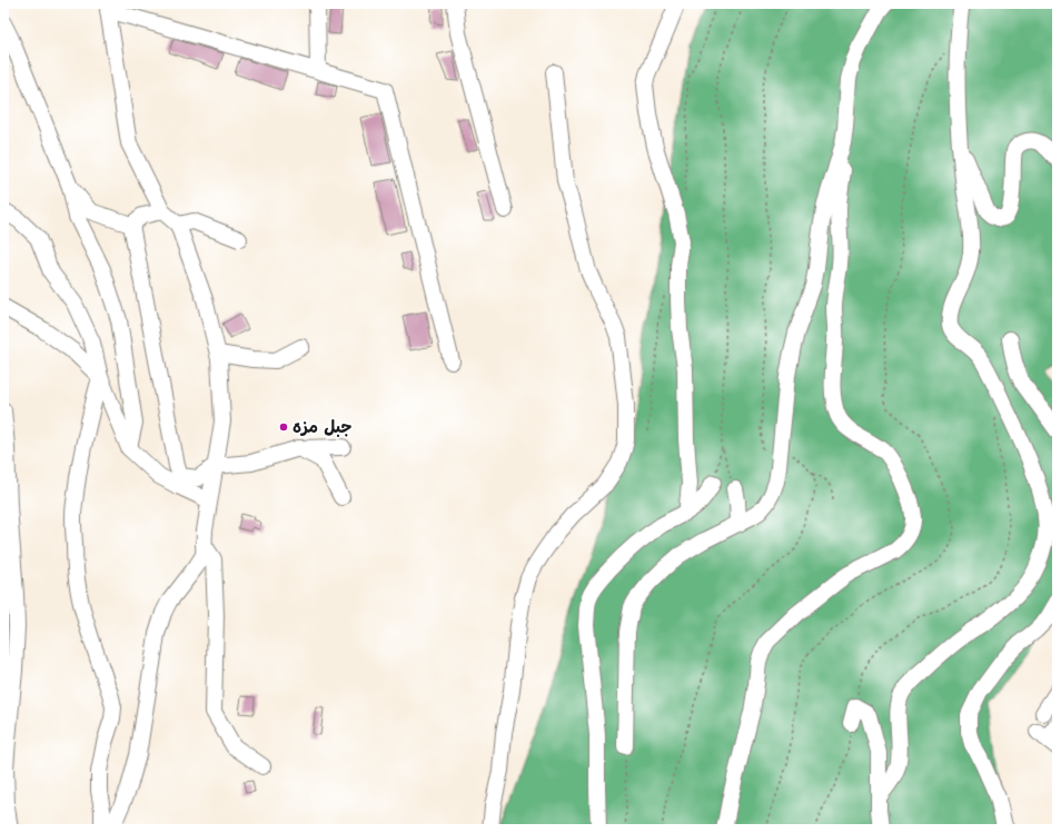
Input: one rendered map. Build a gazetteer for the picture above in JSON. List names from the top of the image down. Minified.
{"places":["جبل مزه"]}
